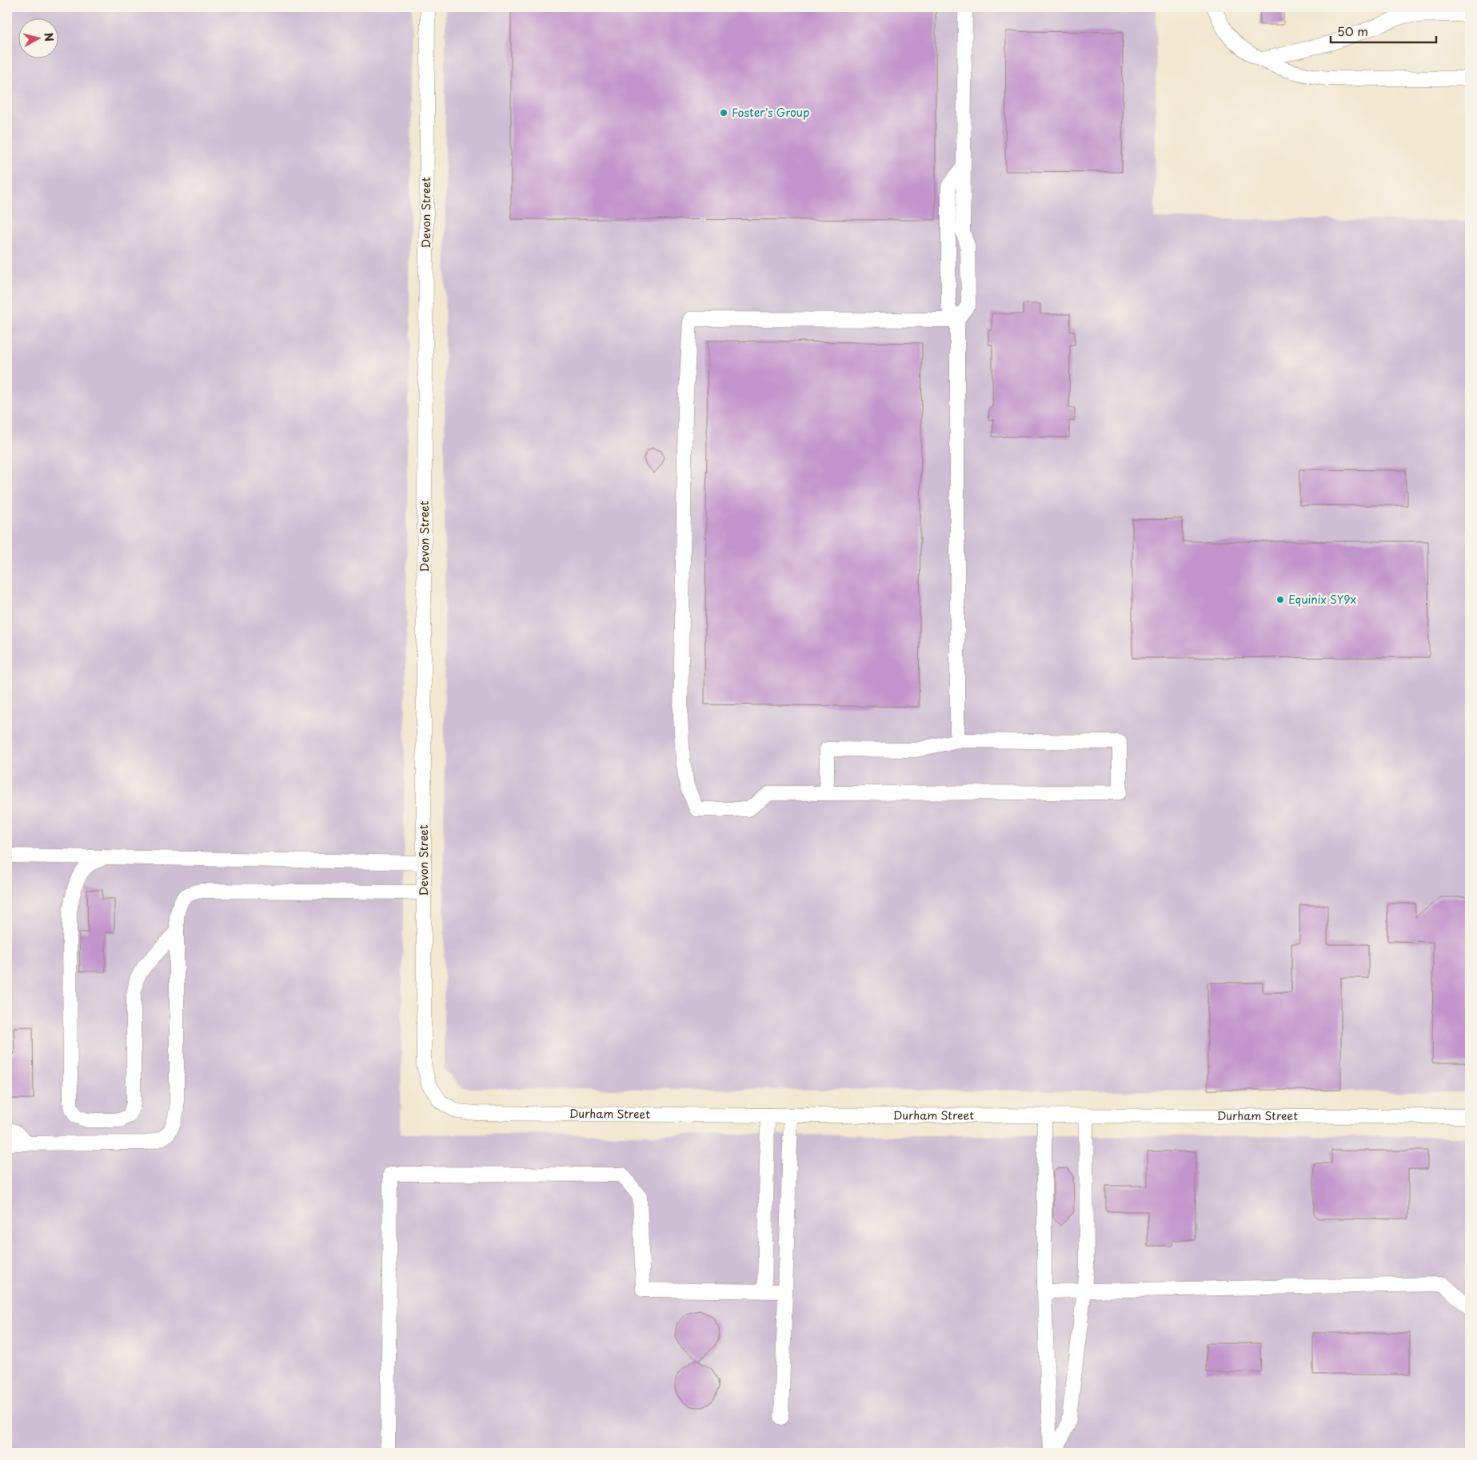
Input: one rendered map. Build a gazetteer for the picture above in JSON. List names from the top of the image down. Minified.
{"streets":{"street":["Devon Street","Durham Street"]},"crossings":[["Devon Street","Durham Street"]],"places":["Foster's Group","Equinix SY9x"],"scale_bar":"50 m","north":"right"}
